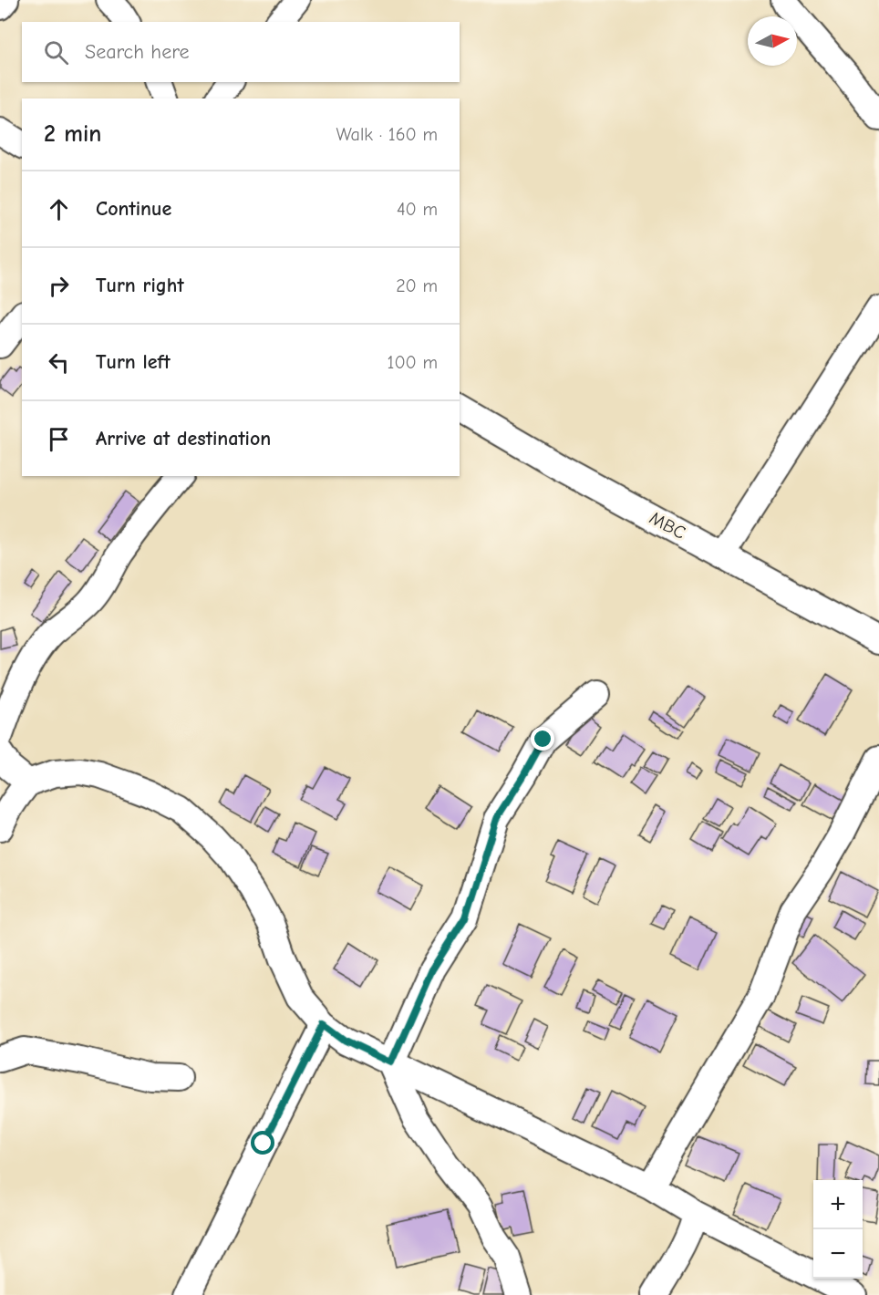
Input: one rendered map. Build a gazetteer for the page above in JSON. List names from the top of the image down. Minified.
{"streets":{"street":["MBC"]},"north":"right","page":{"search":"Search here","heading":["2 min","Walk · 160 m"],"list":[["Continue","40 m"],["Turn right","20 m"],["Turn left","100 m"],"Arrive at destination"],"map_buttons":["+","−"]}}
